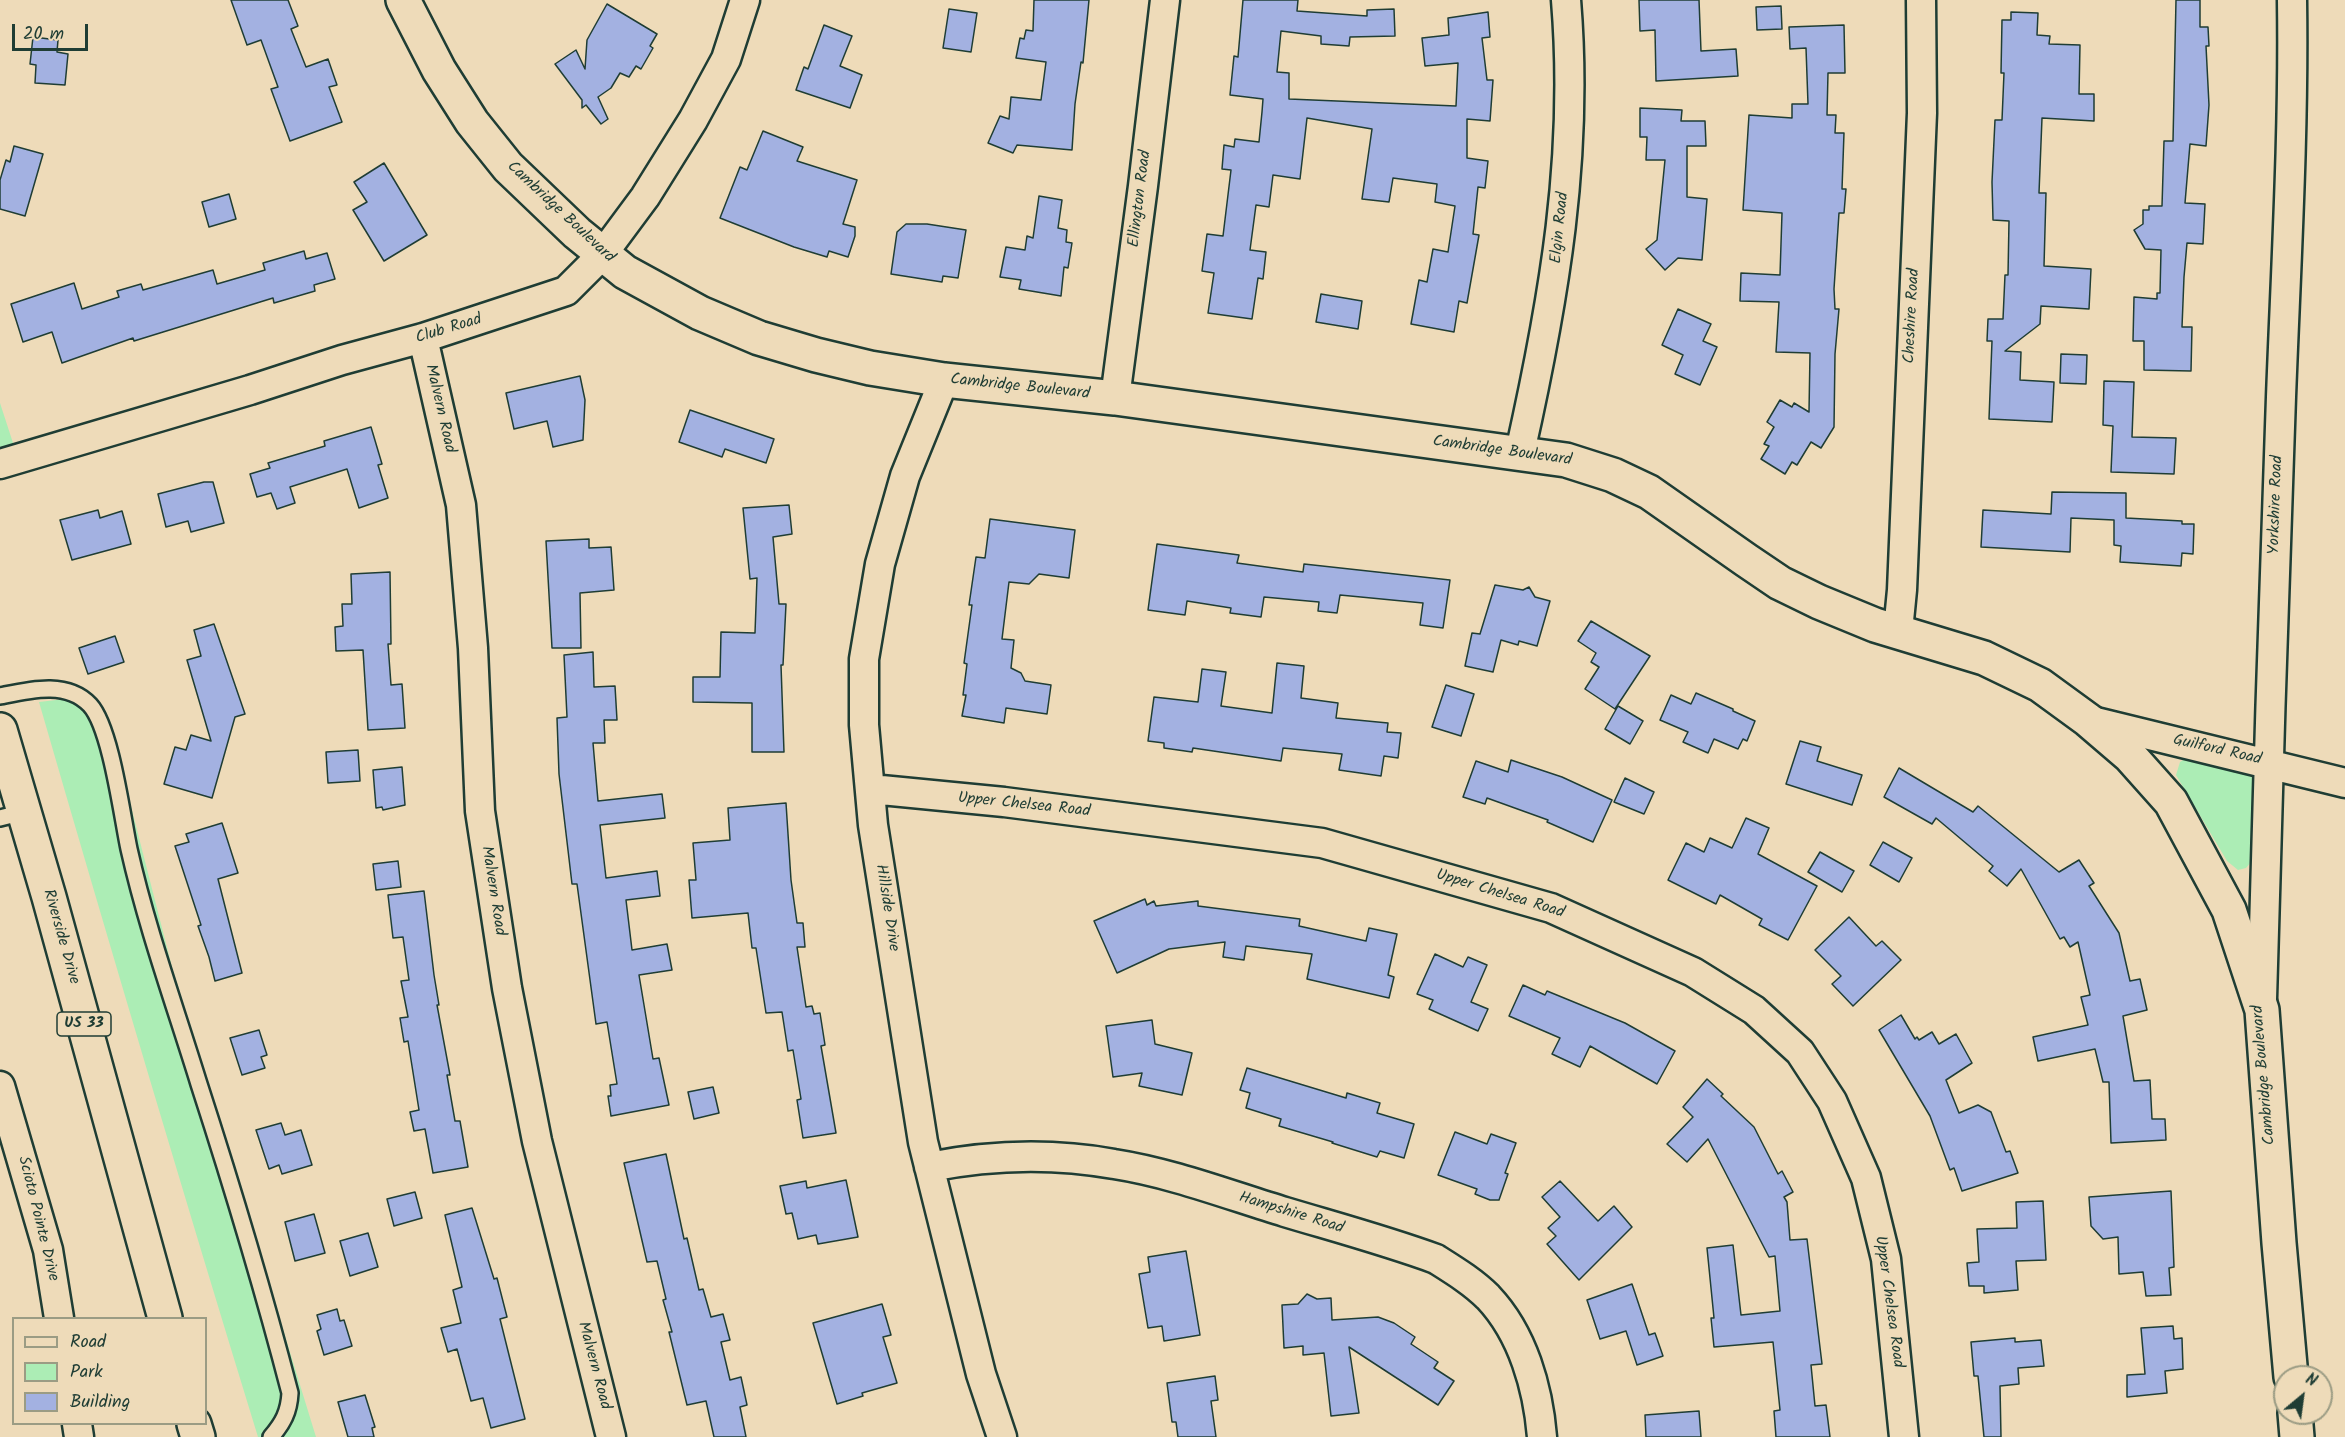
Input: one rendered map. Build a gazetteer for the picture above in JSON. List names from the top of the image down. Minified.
{"streets":{"street":["Ellington Road","Cambridge Boulevard","Elgin Road","Cheshire Road","Club Road","Malvern Road","Yorkshire Road","Guilford Road","Upper Chelsea Road","Hillside Drive","Riverside Drive","US 33","Hampshire Road","Scioto Pointe Drive"]},"crossings":[["Ellington Road","Cambridge Boulevard"],["Cambridge Boulevard","Elgin Road"],["Cambridge Boulevard","Cheshire Road"],["Cambridge Boulevard","Club Road"],["Cambridge Boulevard","Yorkshire Road"],["Cambridge Boulevard","Guilford Road"],["Cambridge Boulevard","Hillside Drive"],["Club Road","Malvern Road"],["Yorkshire Road","Guilford Road"],["Upper Chelsea Road","Hillside Drive"],["Hillside Drive","Hampshire Road"]],"legend":["Road","Park","Building"],"scale_bar":"20 m","north":"top right"}
